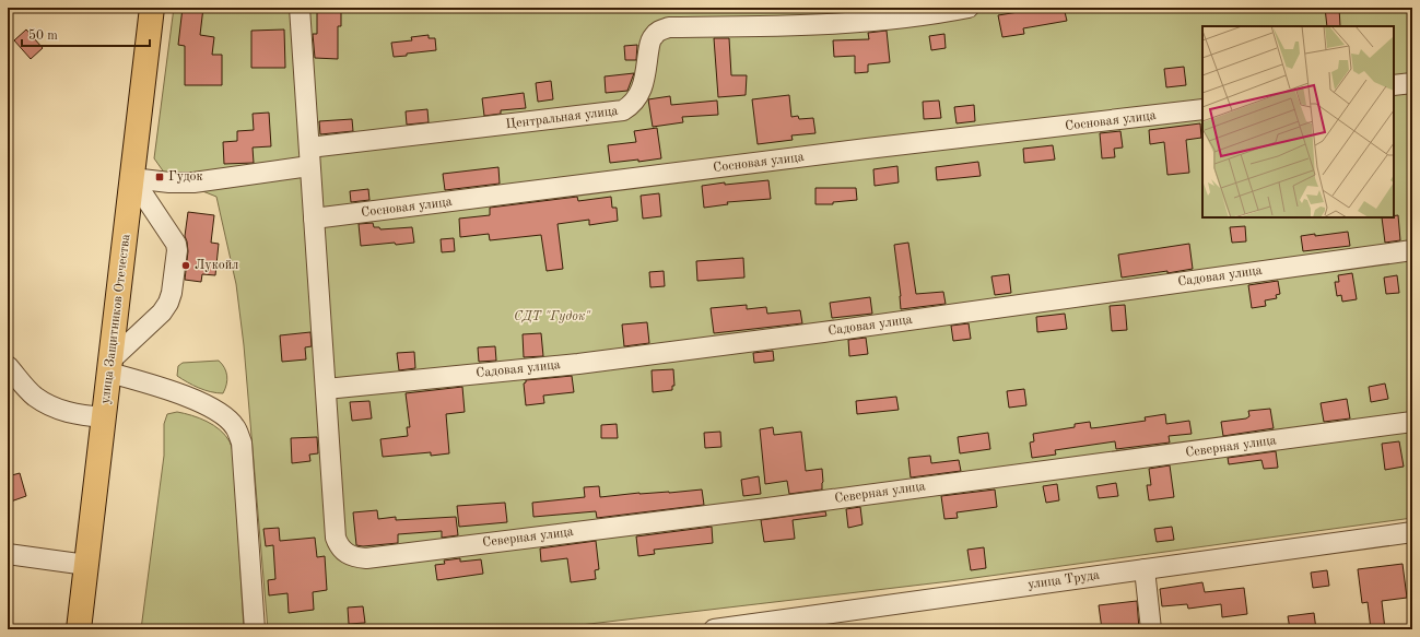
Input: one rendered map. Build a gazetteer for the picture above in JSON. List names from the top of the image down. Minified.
{"streets":{"main road":["улица Защитников Отечества"],"street":["Центральная улица","Сосновая улица","Садовая улица","Северная улица","улица Труда"]},"crossings":[["Садовая улица","Северная улица"]],"parks":["СДТ \"Гудок\""],"places":{"transit":["Гудок"],"other":["Лукойл"]},"scale_bar":"50 m"}
